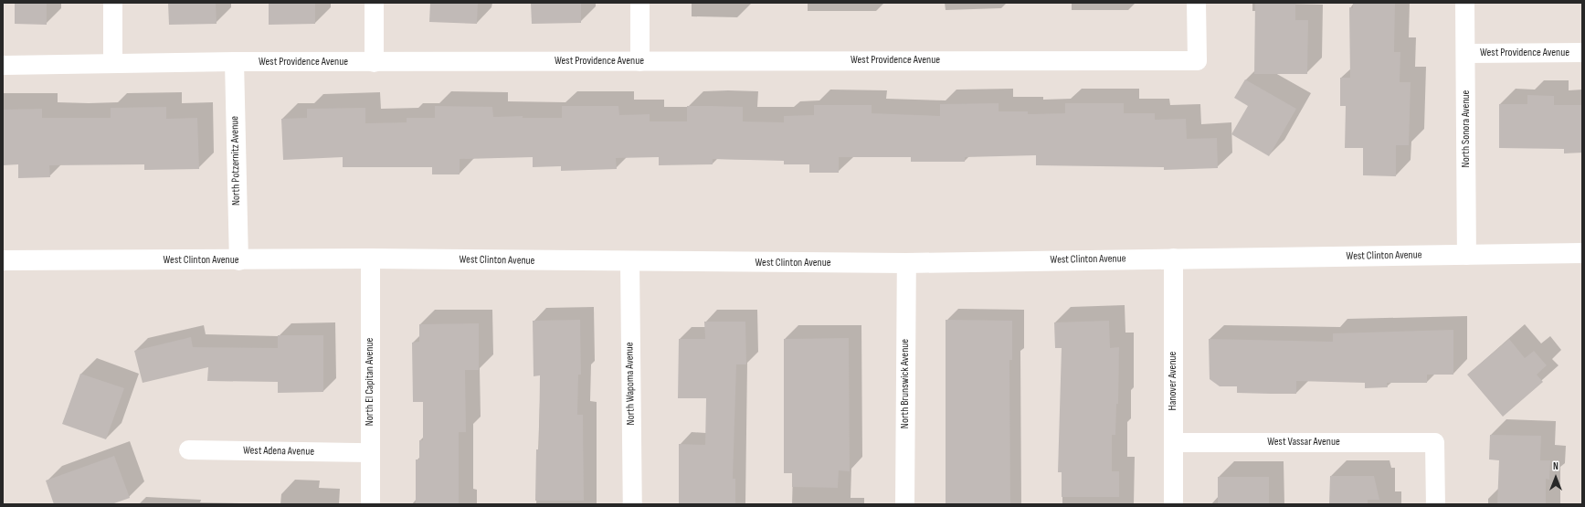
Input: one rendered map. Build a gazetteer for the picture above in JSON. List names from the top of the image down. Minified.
{"streets":{"main road":["West Clinton Avenue"],"street":["West Providence Avenue","North Sonora Avenue","North Potzernitz Avenue","Hanover Avenue","North El Capitan Avenue","North Wapoma Avenue","North Brunswick Avenue","West Vassar Avenue","West Adena Avenue"]},"crossings":[["West Providence Avenue","North Sonora Avenue"],["West Providence Avenue","North Potzernitz Avenue"],["North Sonora Avenue","West Clinton Avenue"],["North Potzernitz Avenue","West Clinton Avenue"],["West Clinton Avenue","Hanover Avenue"],["West Clinton Avenue","North El Capitan Avenue"],["West Clinton Avenue","North Wapoma Avenue"],["West Clinton Avenue","North Brunswick Avenue"],["Hanover Avenue","West Vassar Avenue"],["North El Capitan Avenue","West Adena Avenue"]],"north":"top"}
